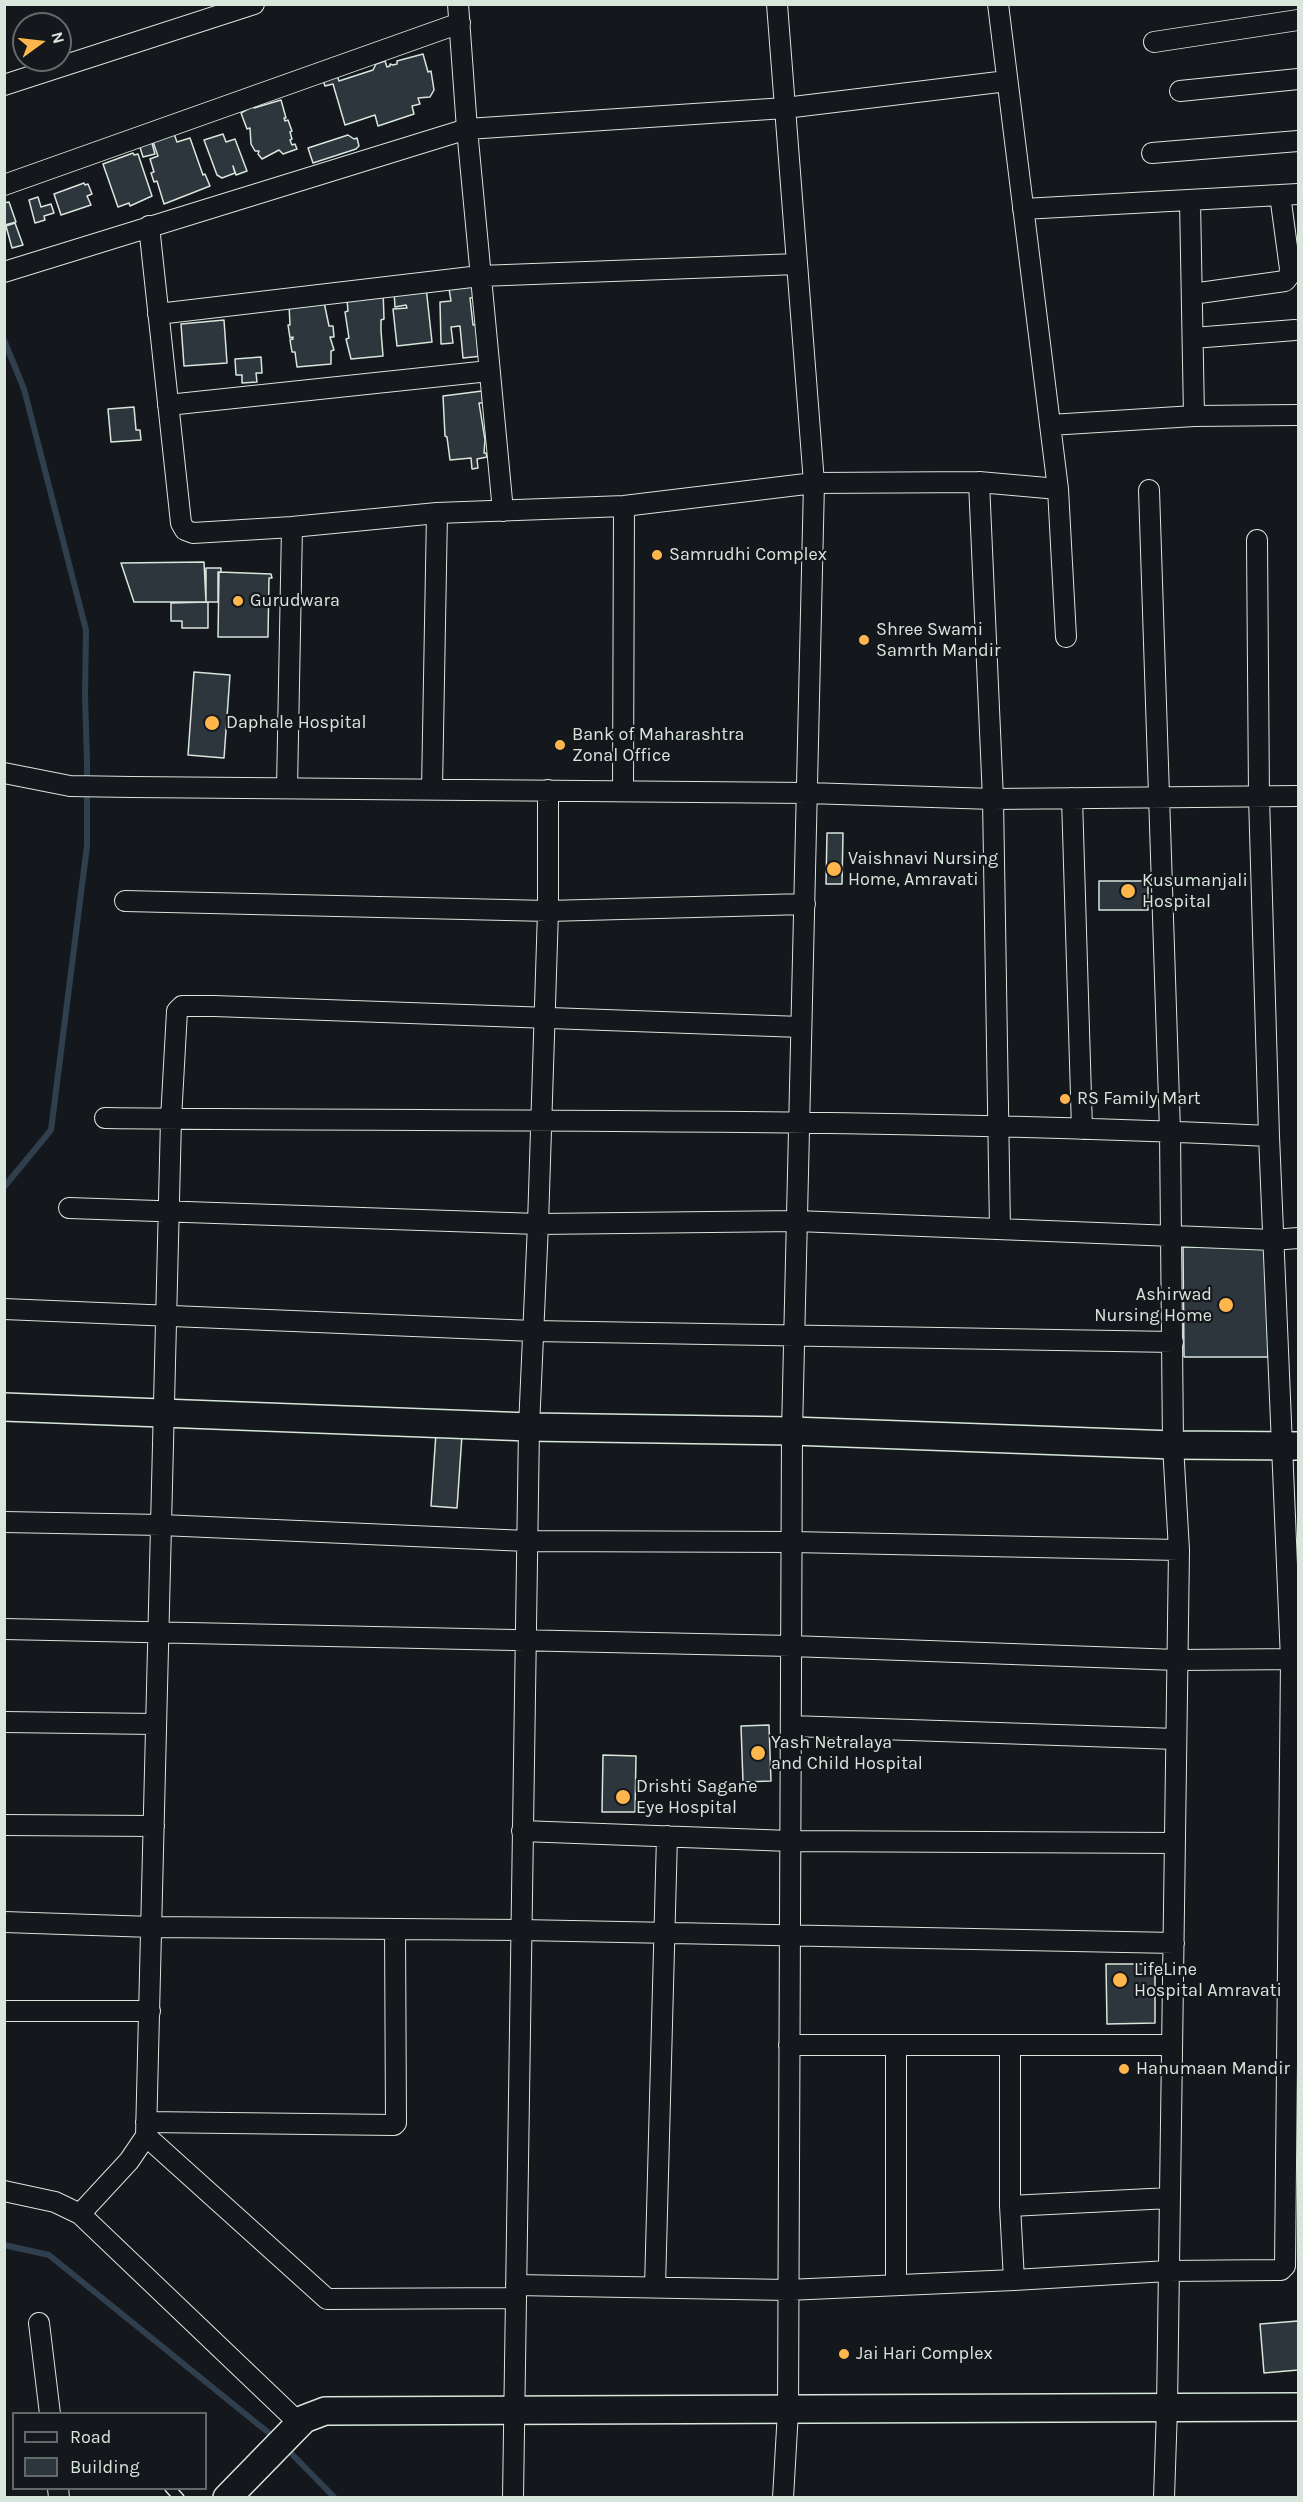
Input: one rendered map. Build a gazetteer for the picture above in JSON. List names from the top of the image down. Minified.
{"places":["Samrudhi Complex","Gurudwara","Shree Swami Samrth Mandir","Daphale Hospital","Bank of Maharashtra Zonal Office","Vaishnavi Nursing Home, Amravati","Kusumanjali Hospital","RS Family Mart","Ashirwad Nursing Home","Yash Netralaya and Child Hospital","Drishti Sagane Eye Hospital","LifeLine Hospital Amravati","Hanumaan Mandir","Jai Hari Complex"],"legend":["Road","Building"],"north":"right"}
